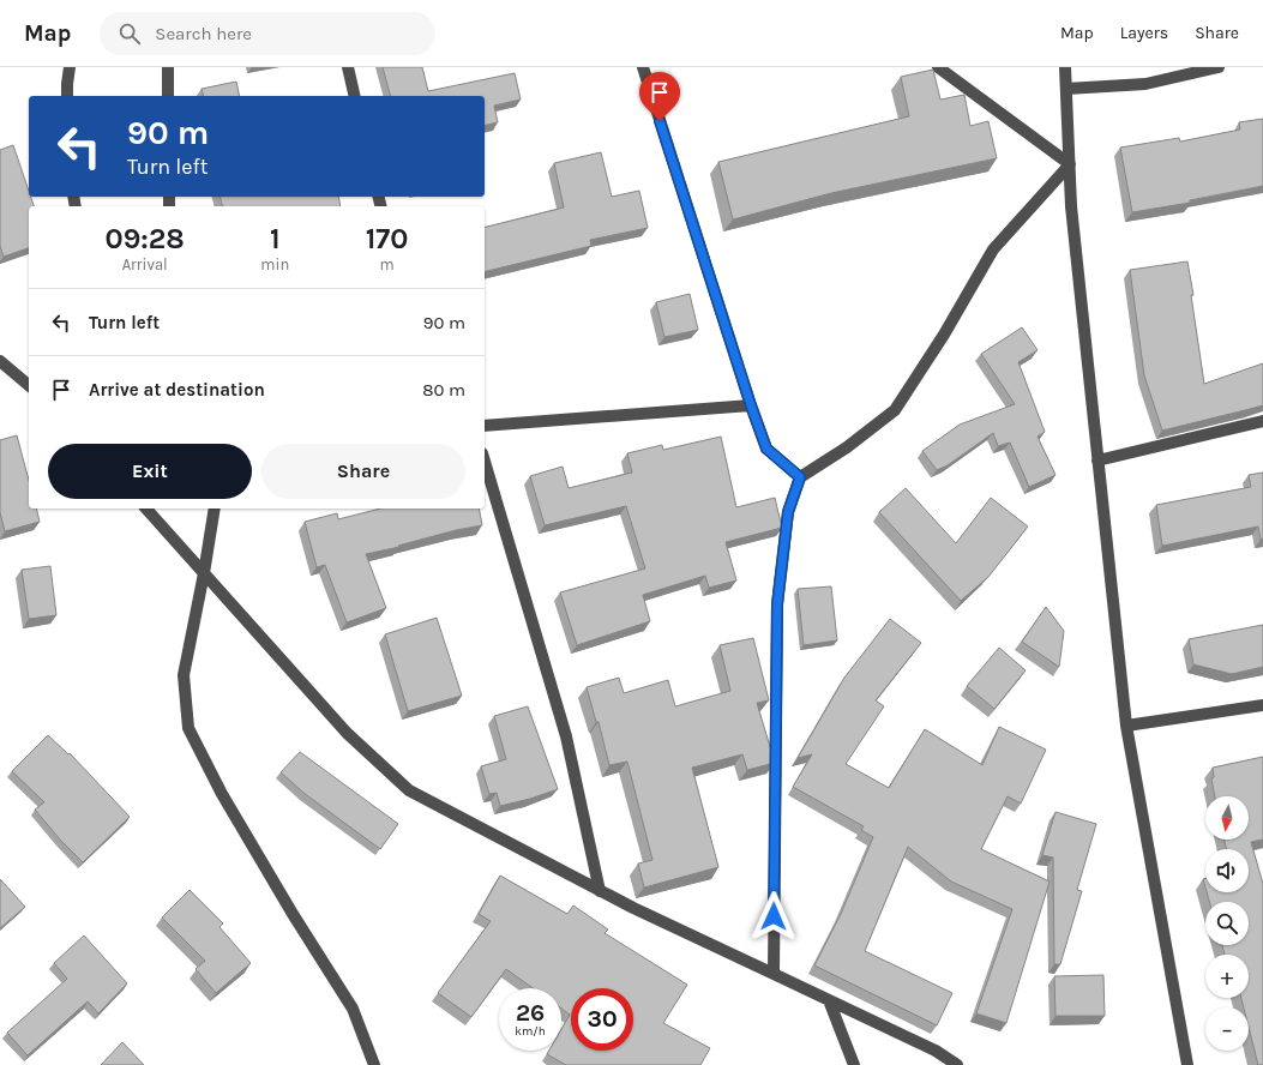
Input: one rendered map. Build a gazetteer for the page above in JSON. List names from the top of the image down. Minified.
{"north":"bottom","page":{"header":"Map","search":"Search here","nav":["Map","Layers","Share"],"turn":["90 m","Turn left"],"eta":["09:28","Arrival","1","min","170","m"],"list":[{"name":"Turn left","value":"90 m"},{"name":"Arrive at destination","value":"80 m"}],"buttons":["Exit","Share"],"map_buttons":["+","−"],"speed":"26 km/h","limit":"30"}}
